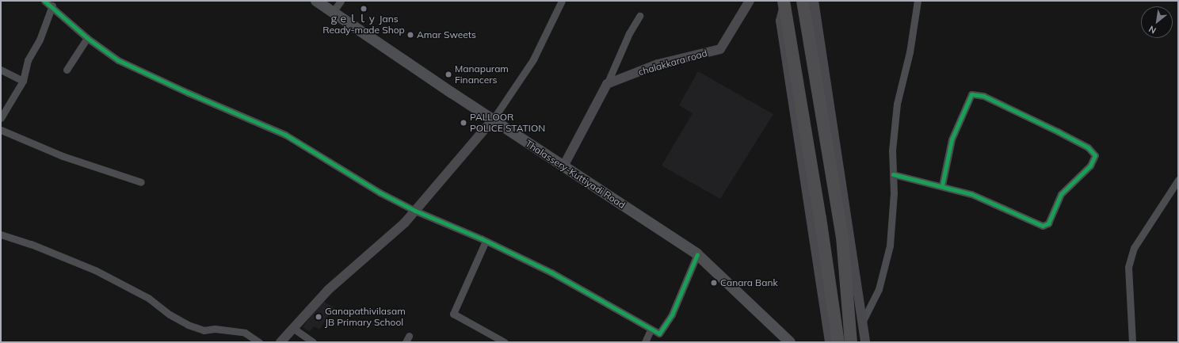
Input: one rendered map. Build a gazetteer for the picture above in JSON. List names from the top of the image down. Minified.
{"streets":{"main road":["Thalassery-Kuttiyadi Road"],"street":["chalakkara road"]},"places":["ｇｅｌｌｙ Jans Ready-made Shop","Amar Sweets","Manapuram Financers","PALLOOR POLICE STATION","Canara Bank","Ganapathivilasam JB Primary School"],"north":"bottom left"}
